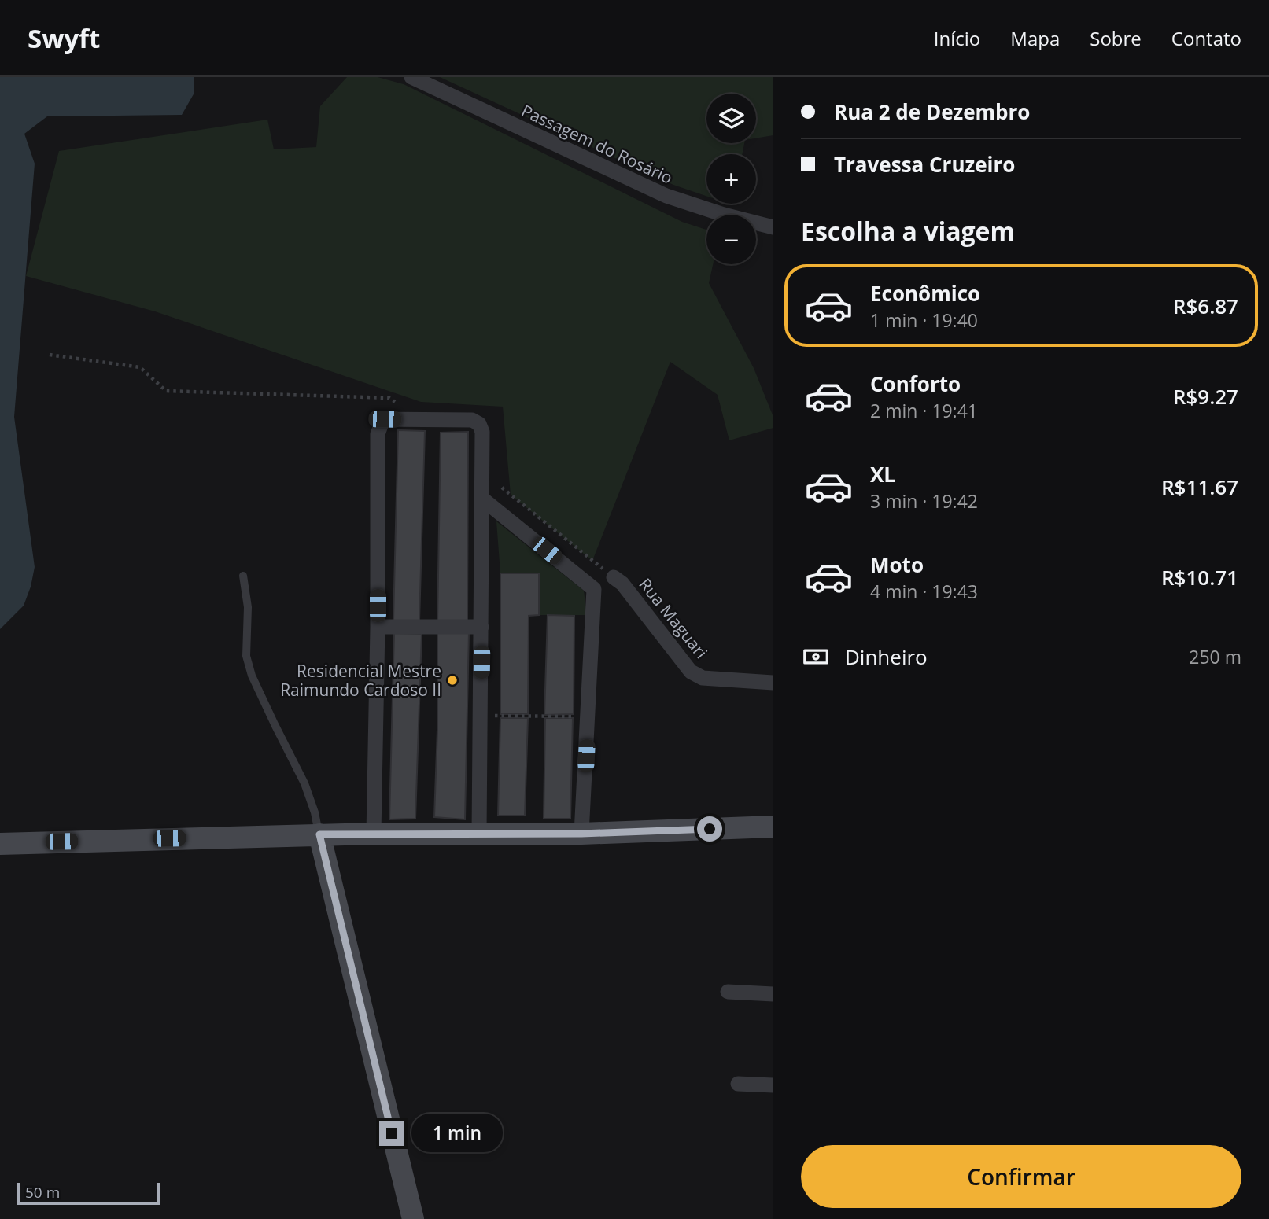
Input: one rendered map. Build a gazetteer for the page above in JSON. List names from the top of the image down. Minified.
{"streets":{"street":["Passagem do Rosário","Rua Maguari"]},"places":["Residencial Mestre Raimundo Cardoso II"],"scale_bar":"50 m","page":{"header":"Swyft","nav":["Início","Mapa","Sobre","Contato"],"banner":["Rua 2 de Dezembro","Travessa Cruzeiro"],"map_buttons":["+","−"],"heading":"Escolha a viagem","list":[{"name":"Econômico","note":"1 min · 19:40","value":"R$6.87"},{"name":"Conforto","note":"2 min · 19:41","value":"R$9.27"},{"name":"XL","note":"3 min · 19:42","value":"R$11.67"},{"name":"Moto","note":"4 min · 19:43","value":"R$10.71"}],"pay":["Dinheiro","250 m"],"bubble":"1 min","buttons":"Confirmar","scale":"50 m"}}
